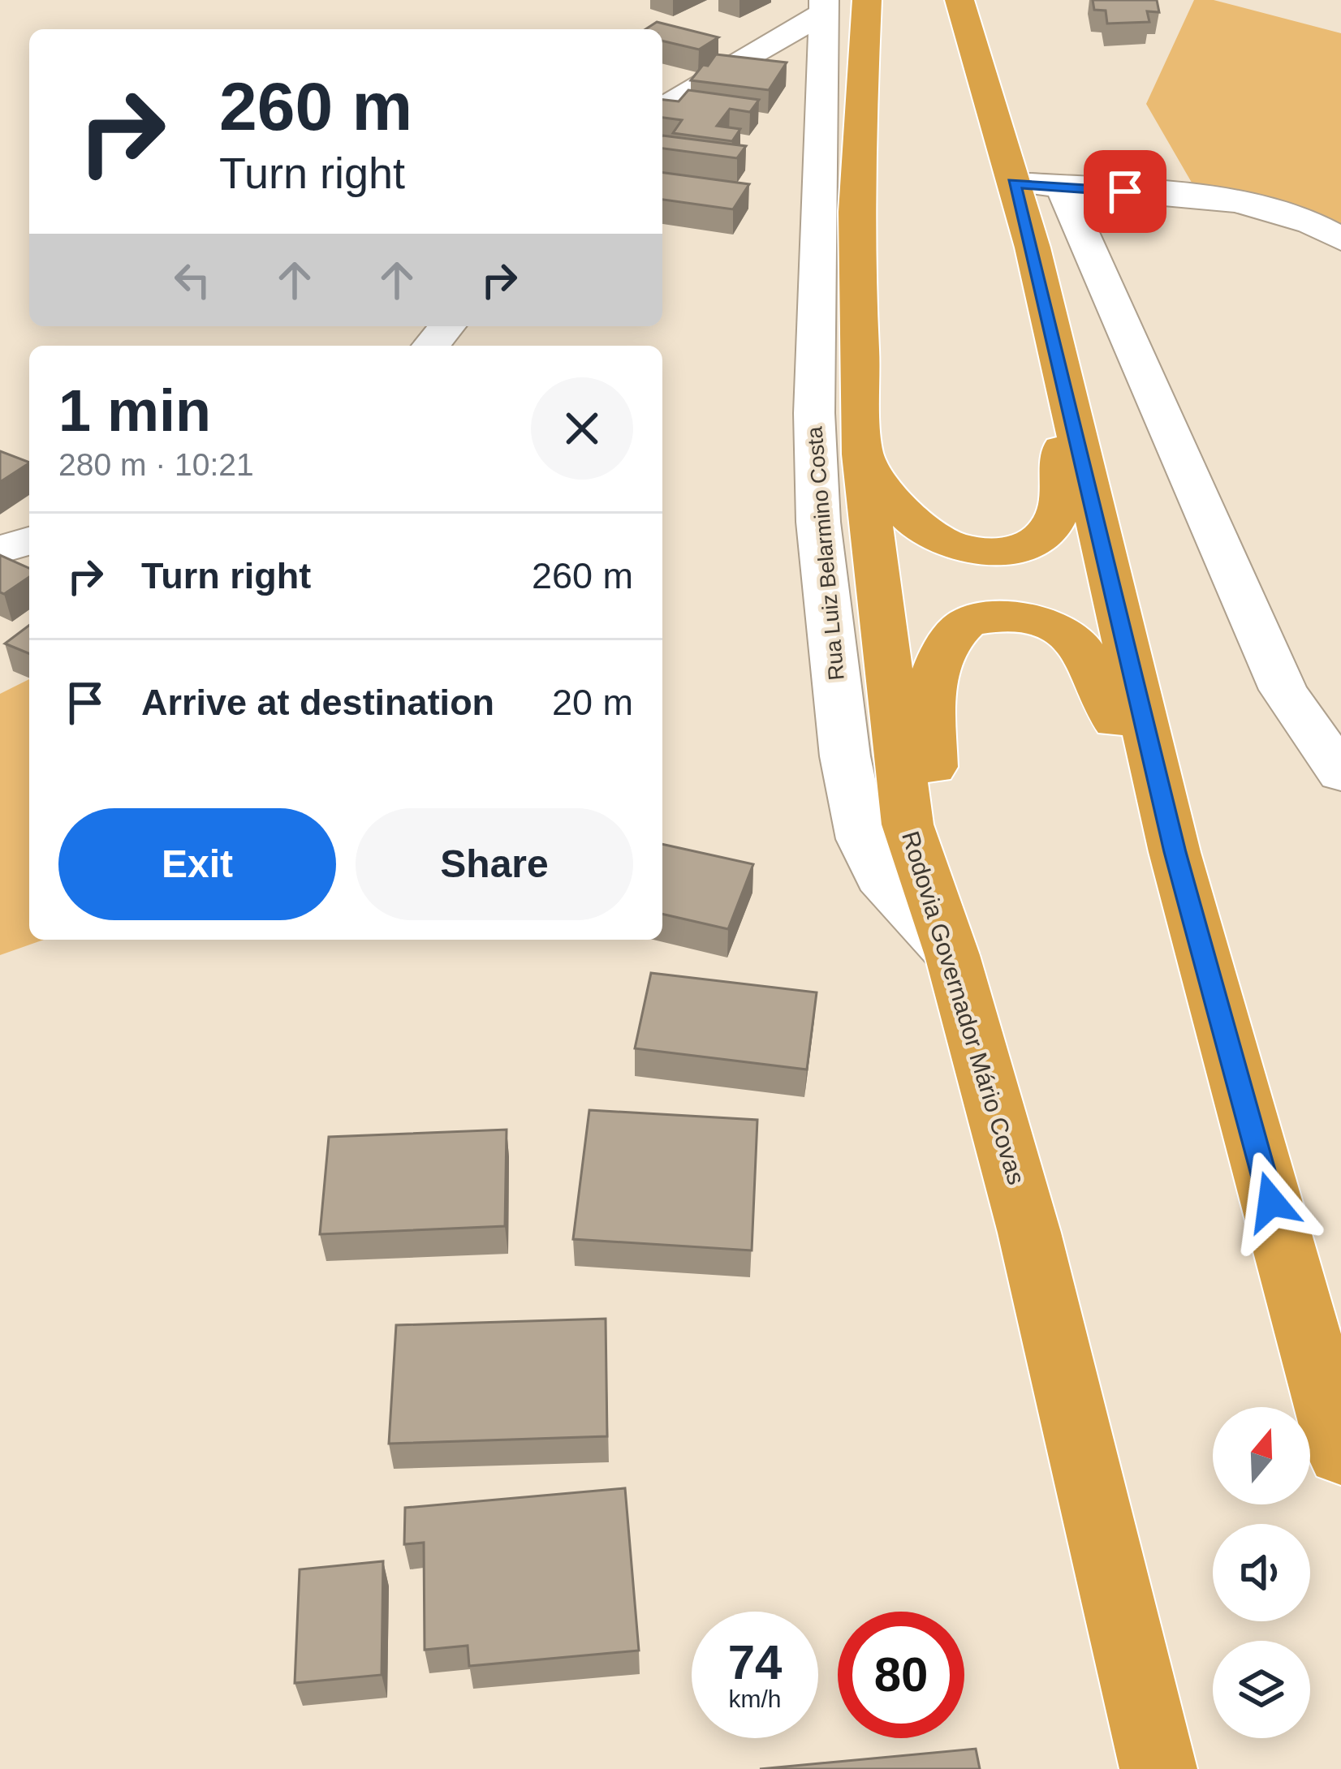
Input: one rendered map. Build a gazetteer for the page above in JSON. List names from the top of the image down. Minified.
{"streets":{"highway":["Rodovia Governador Mário Covas"],"street":["Rua Luiz Belarmino Costa"]},"crossings":[["Rua Luiz Belarmino Costa","Rodovia Governador Mário Covas"]],"north":"top","page":{"turn":["260 m","Turn right"],"heading":["1 min","280 m · 10:21"],"list":[{"name":"Turn right","value":"260 m"},{"name":"Arrive at destination","value":"20 m"}],"buttons":["Exit","Share"],"speed":"74 km/h","limit":"80"}}
